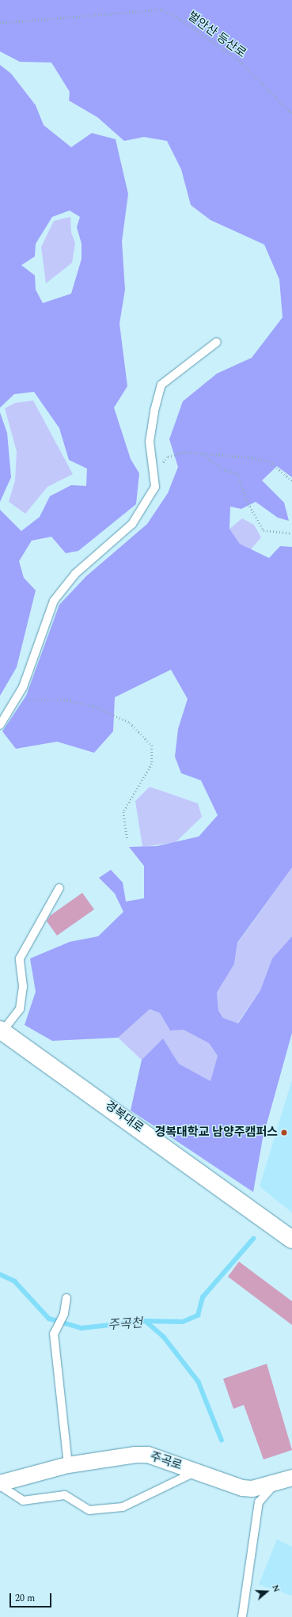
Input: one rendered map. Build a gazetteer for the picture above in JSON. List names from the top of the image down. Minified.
{"streets":{"street":["경복대로","주곡로"],"path":["벌안산 등산로"]},"water":["주곡천"],"places":["경복대학교 남양주캠퍼스"],"scale_bar":"20 m","north":"right"}
